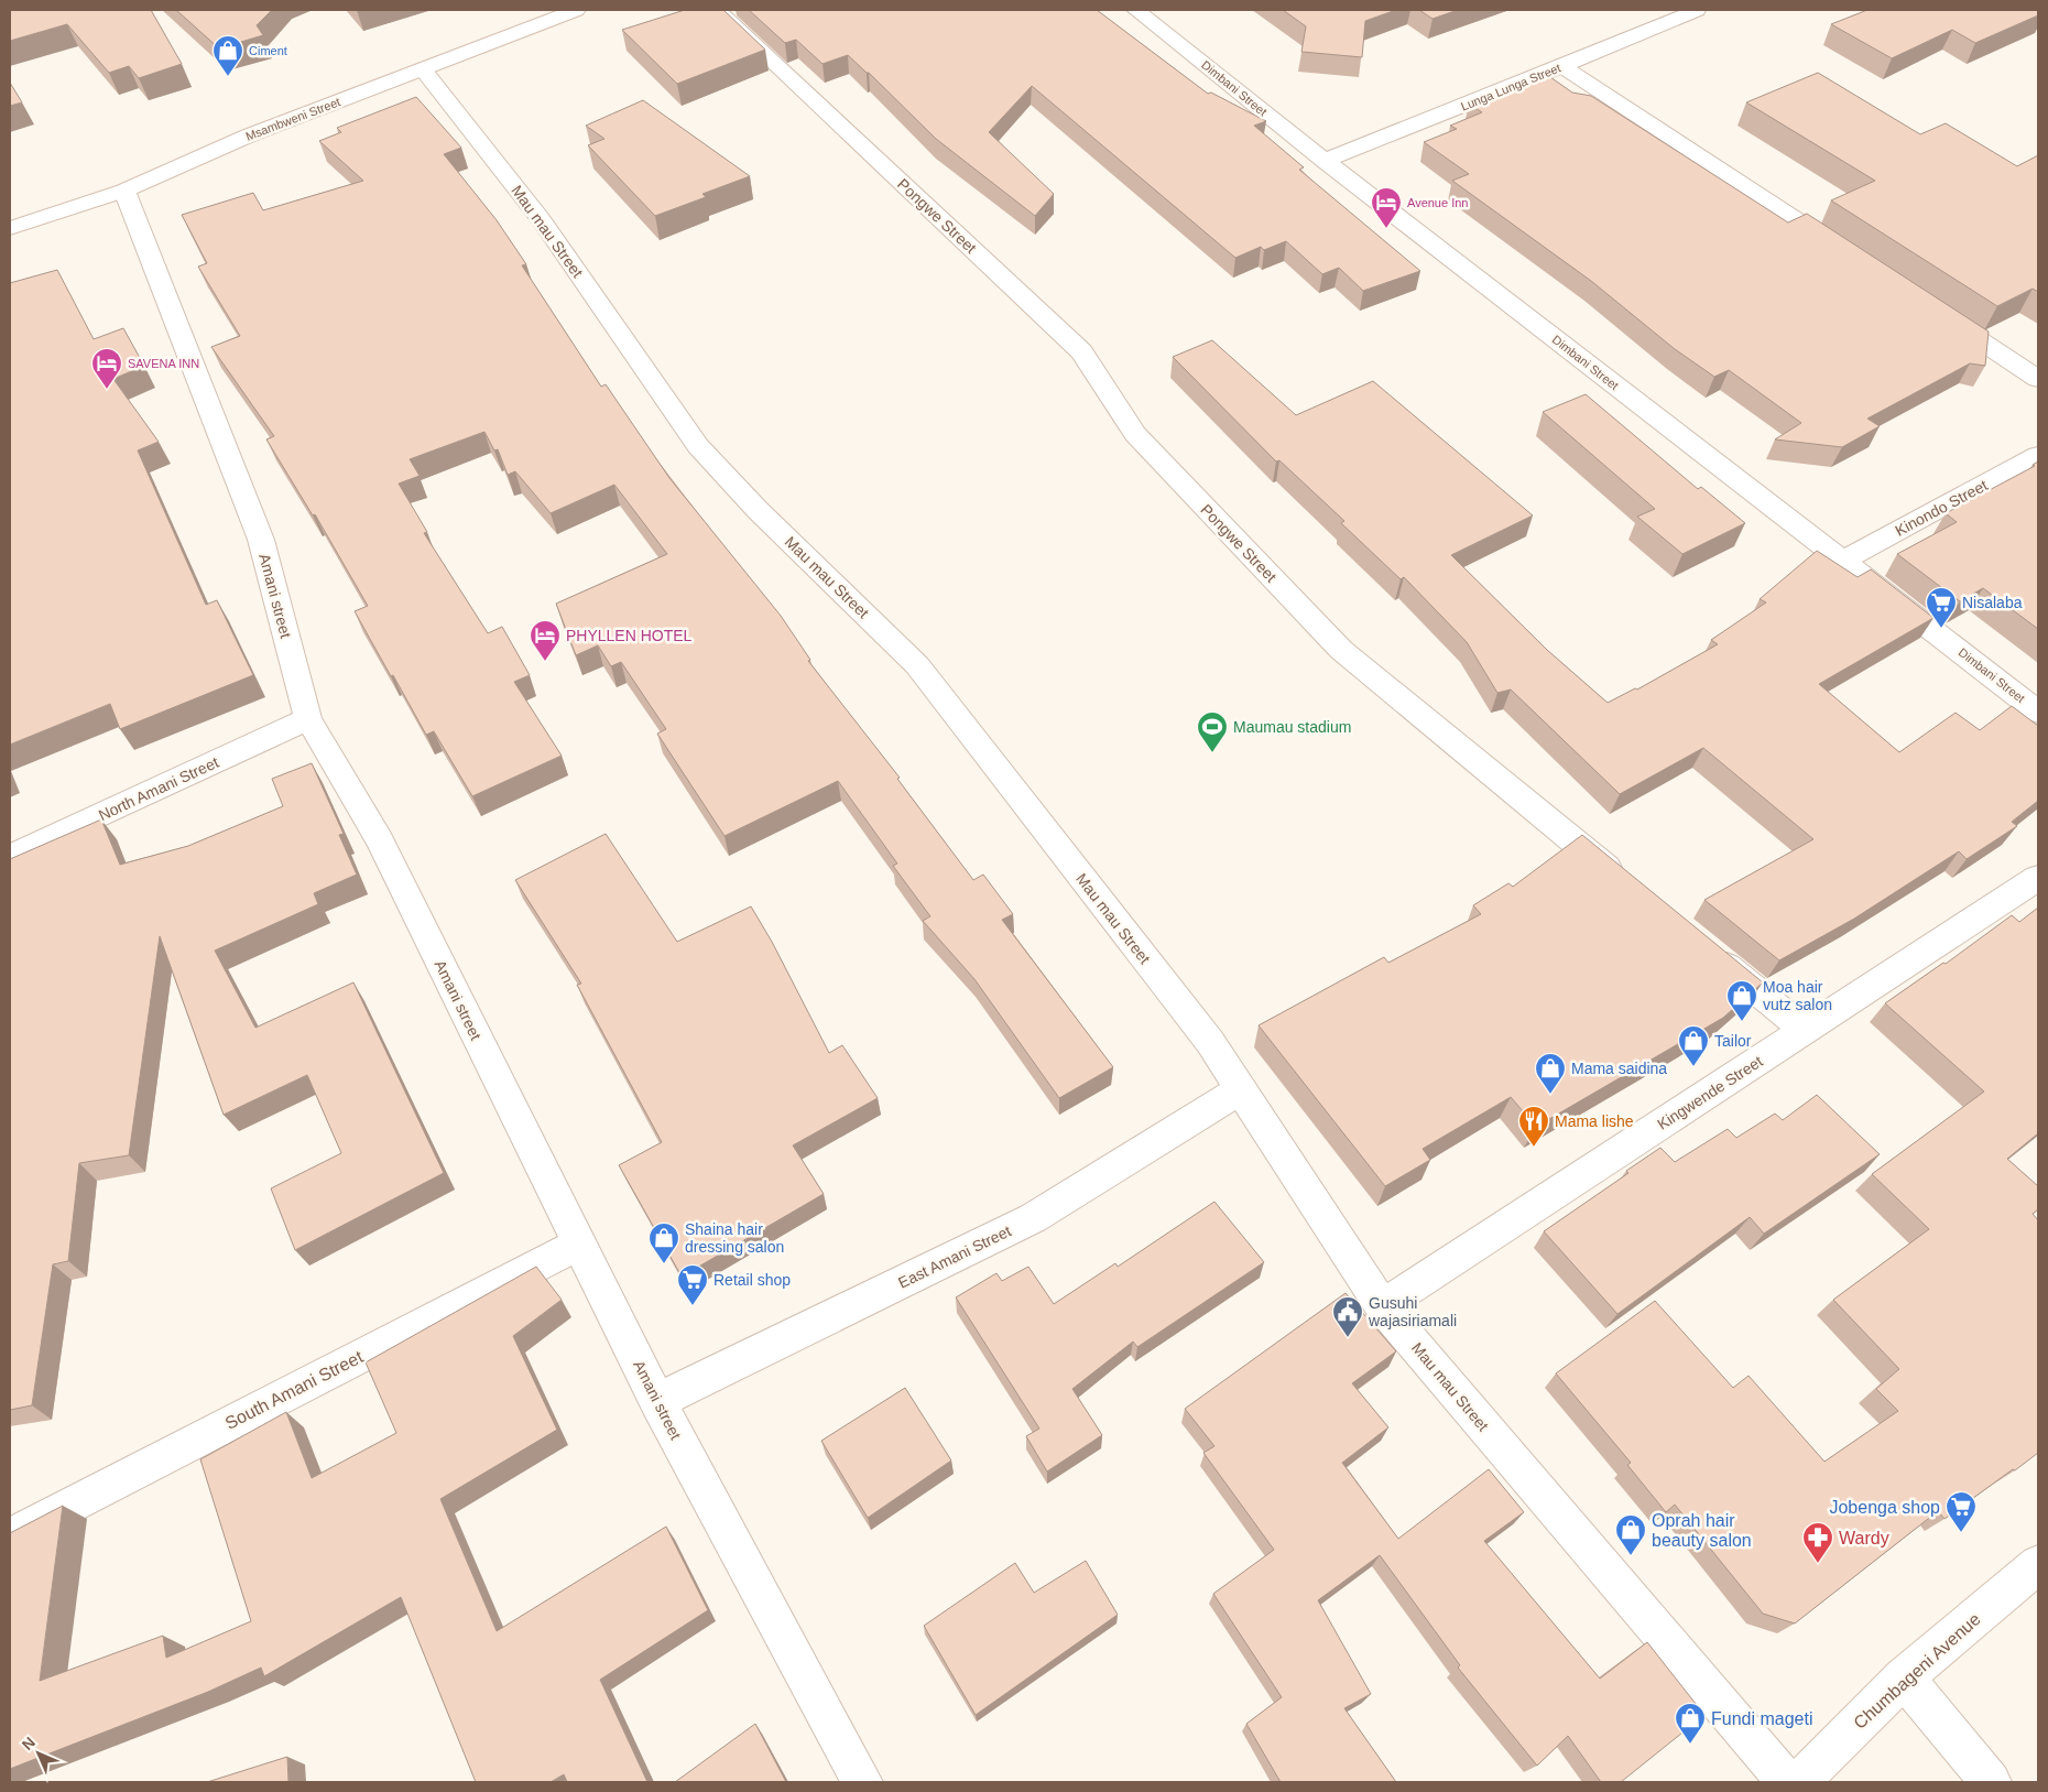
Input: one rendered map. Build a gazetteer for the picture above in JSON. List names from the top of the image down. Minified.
{"streets":{"street":["Lunga Lunga Street","Dimbani Street","Msambweni Street","Pongwe Street","Mau mau Street","Kinondo Street","Amani street","North Amani Street","Kingwende Street","East Amani Street","South Amani Street","Chumbageni Avenue"]},"crossings":[["Lunga Lunga Street","Dimbani Street"],["Dimbani Street","Kinondo Street"],["Msambweni Street","Mau mau Street"],["Msambweni Street","Amani street"],["Mau mau Street","Kingwende Street"],["Mau mau Street","East Amani Street"],["Amani street","North Amani Street"],["Amani street","East Amani Street"],["Amani street","South Amani Street"]],"places":{"shop":["Ciment","Moa hair vutz salon","Tailor","Mama saidina","Shaina hair dressing salon","Oprah hair beauty salon","Fundi mageti"],"hotel":["Avenue Inn","SAVENA INN","PHYLLEN HOTEL"],"supermarket":["Nisalaba","Retail shop","Jobenga shop"],"sports":["Maumau stadium"],"restaurant":["Mama lishe"],"public building":["Gusuhi wajasiriamali"],"pharmacy":["Wardy"]},"north":"top left"}
